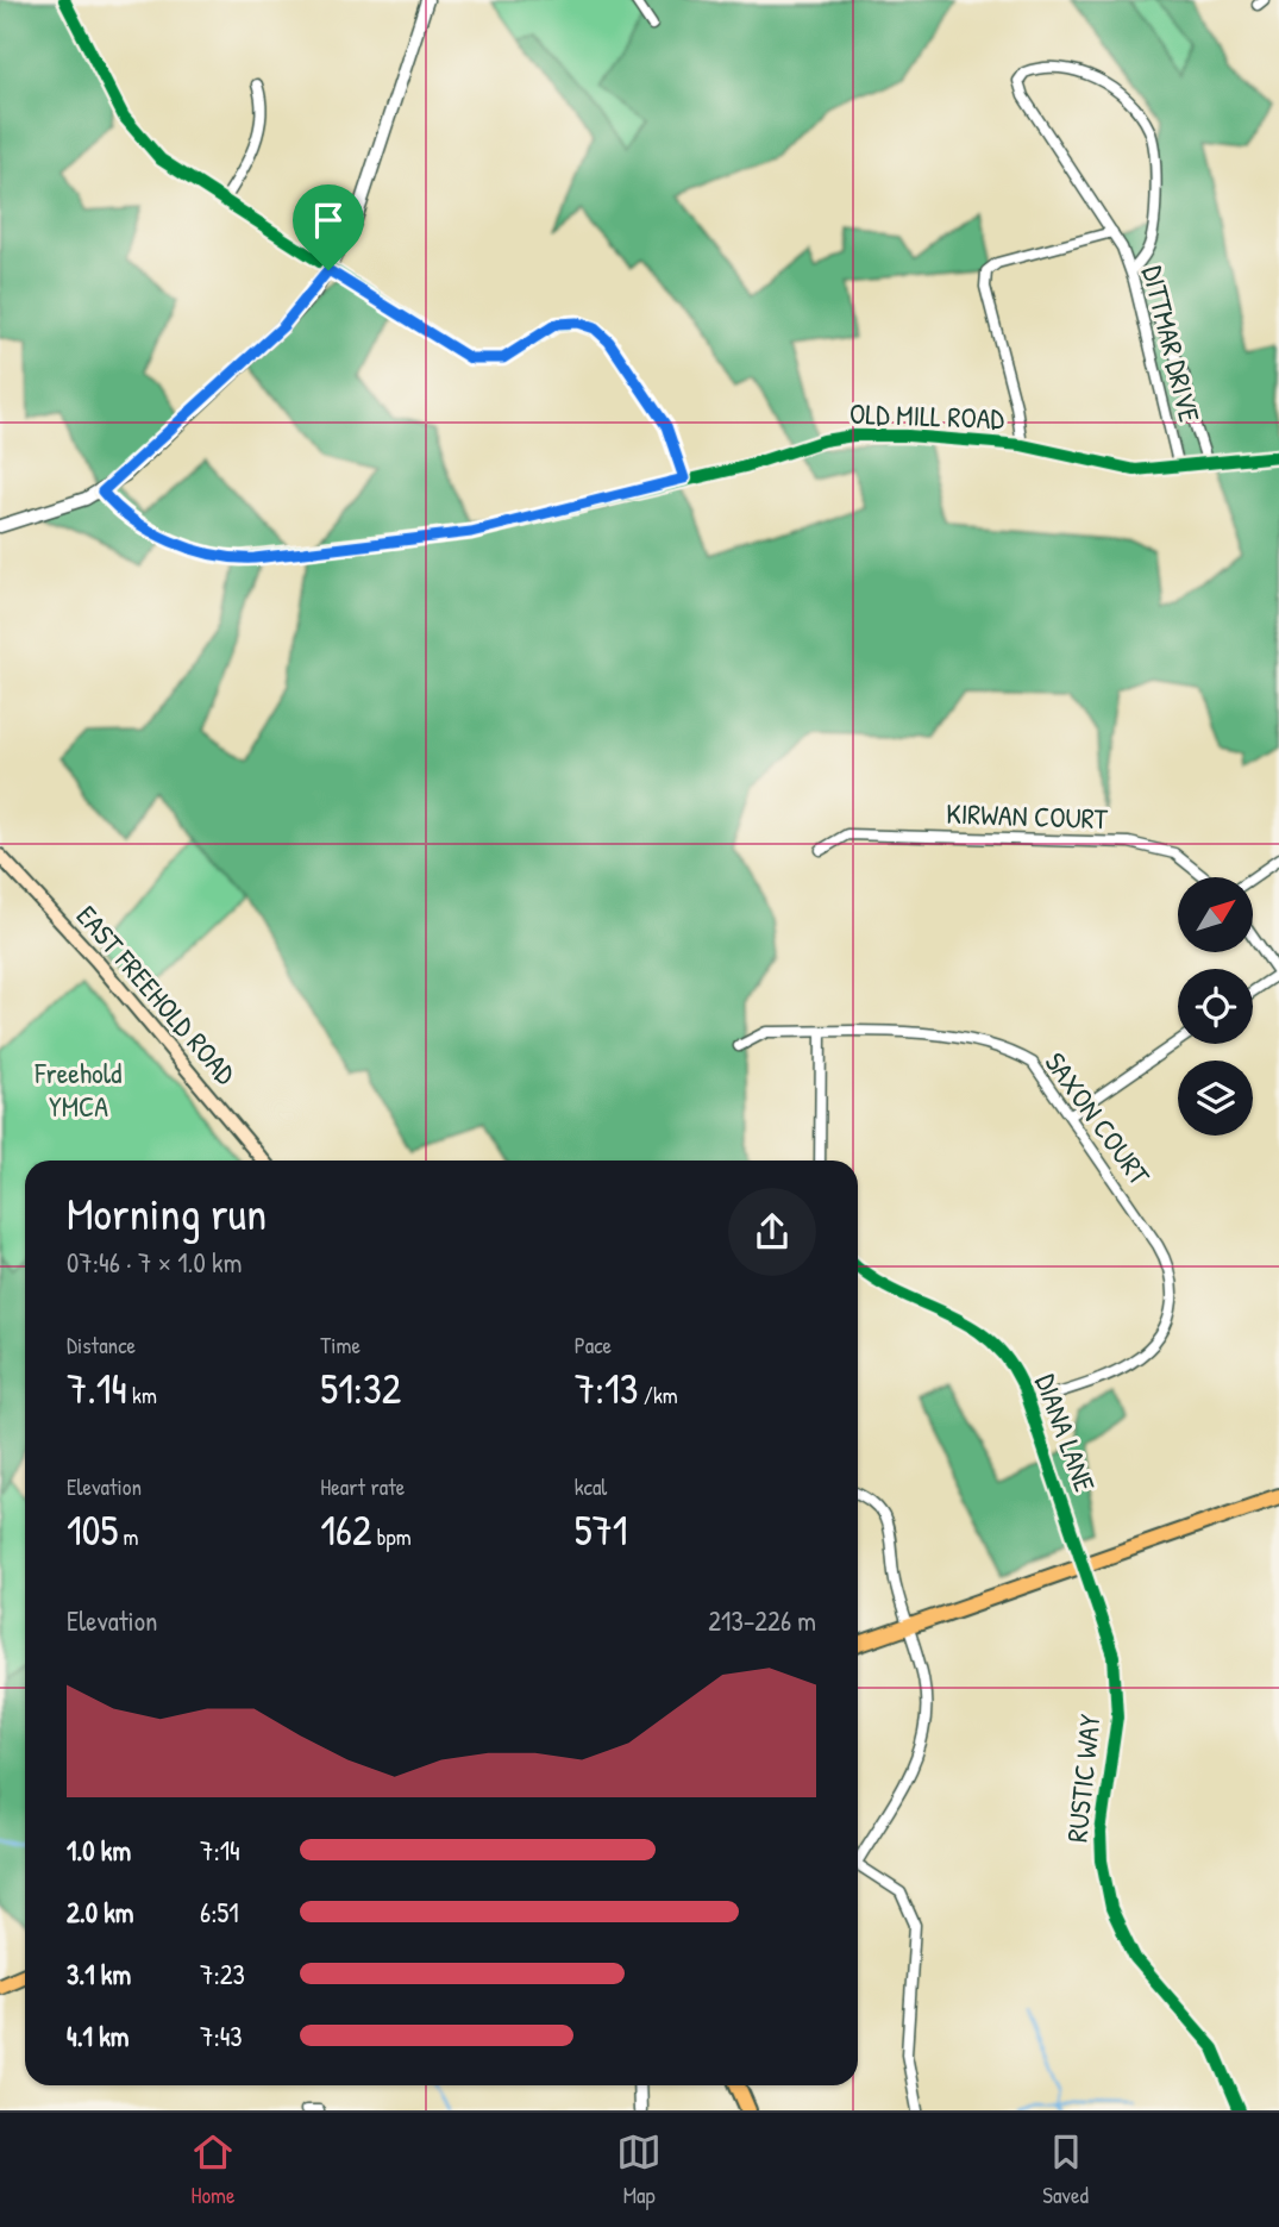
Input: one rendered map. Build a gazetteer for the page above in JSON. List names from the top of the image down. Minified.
{"streets":{"main road":["EAST FREEHOLD ROAD"],"street":["DITTMAR DRIVE","OLD MILL ROAD","KIRWAN COURT","SAXON COURT","DIANA LANE","RUSTIC WAY"]},"crossings":[["DITTMAR DRIVE","OLD MILL ROAD"],["SAXON COURT","DIANA LANE"],["DIANA LANE","RUSTIC WAY"]],"parks":["Freehold YMCA"],"north":"top right","page":{"heading":["Morning run","07:46 · 7 × 1.0 km"],"stats":[["Distance","7.14 km"],["Time","51:32"],["Pace","7:13 /km"],["Elevation","105 m"],["Heart rate","162 bpm"],["kcal","571"]],"chart":["Elevation","213–226 m"],"list":[{"name":"1.0 km","note":"7:14"},{"name":"2.0 km","note":"6:51"},{"name":"3.1 km","note":"7:23"},{"name":"4.1 km","note":"7:43"}],"tabs":["Home","Map","Saved"]}}
